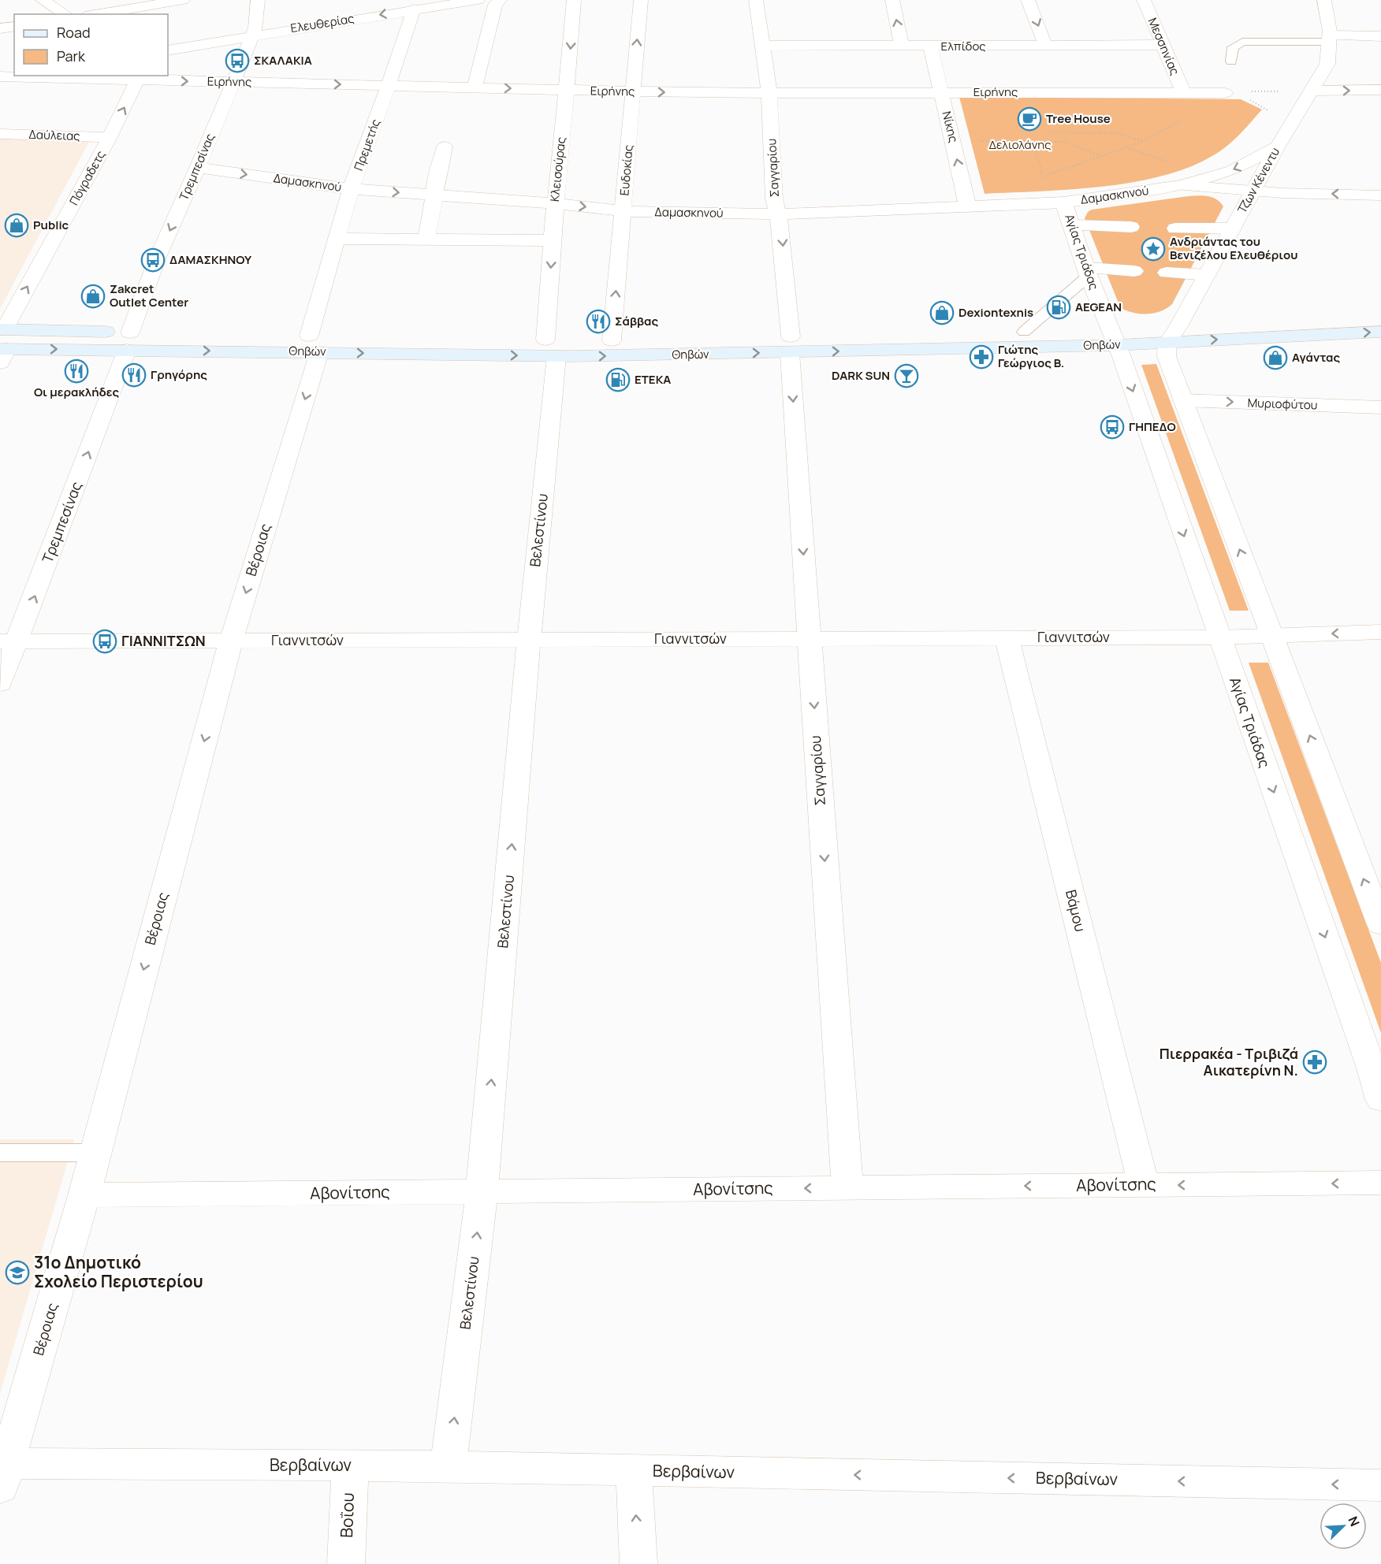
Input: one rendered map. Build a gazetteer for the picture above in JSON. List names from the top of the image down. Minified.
{"streets":{"main road":["Θηβών"],"street":["Ελευθερίας","Ελπίδος","Μεσσηνίας","Ειρήνης","Νίκης","Δαύλειας","Πρεμετής","Τρεμπεσίνας","Σαγγαρίου","Κλεισούρας","Ευδοκίας","Πόγραδετς","Τζων Κένεντυ","Δαμασκηνού","Αγίας Τριάδας","Μυριοφύτου","Βελεστίνου","Βέροιας","Γιαννιτσών","Βάμου","Αβονίτσης","Βερβαίνων","Βοΐου"]},"crossings":[["Ελευθερίας","Πρεμετής"],["Ελευθερίας","Τρεμπεσίνας"],["Ελπίδος","Μεσσηνίας"],["Ελπίδος","Νίκης"],["Ελπίδος","Σαγγαρίου"],["Μεσσηνίας","Ειρήνης"],["Ειρήνης","Νίκης"],["Ειρήνης","Πρεμετής"],["Ειρήνης","Τρεμπεσίνας"],["Ειρήνης","Σαγγαρίου"],["Ειρήνης","Κλεισούρας"],["Ειρήνης","Ευδοκίας"],["Ειρήνης","Πόγραδετς"],["Νίκης","Δαμασκηνού"],["Δαύλειας","Πόγραδετς"],["Πρεμετής","Δαμασκηνού"],["Πρεμετής","Θηβών"],["Πρεμετής","Βέροιας"],["Τρεμπεσίνας","Δαμασκηνού"],["Τρεμπεσίνας","Θηβών"],["Τρεμπεσίνας","Γιαννιτσών"],["Σαγγαρίου","Δαμασκηνού"],["Σαγγαρίου","Θηβών"],["Σαγγαρίου","Γιαννιτσών"],["Σαγγαρίου","Αβονίτσης"],["Κλεισούρας","Δαμασκηνού"],["Κλεισούρας","Θηβών"],["Κλεισούρας","Βελεστίνου"],["Ευδοκίας","Δαμασκηνού"],["Ευδοκίας","Θηβών"],["Πόγραδετς","Θηβών"],["Τζων Κένεντυ","Δαμασκηνού"],["Τζων Κένεντυ","Θηβών"],["Δαμασκηνού","Αγίας Τριάδας"],["Αγίας Τριάδας","Θηβών"],["Αγίας Τριάδας","Γιαννιτσών"],["Θηβών","Βελεστίνου"],["Θηβών","Βέροιας"],["Βελεστίνου","Γιαννιτσών"],["Βελεστίνου","Αβονίτσης"],["Βελεστίνου","Βερβαίνων"],["Βέροιας","Γιαννιτσών"],["Βέροιας","Αβονίτσης"],["Βέροιας","Βερβαίνων"],["Γιαννιτσών","Βάμου"],["Βάμου","Αβονίτσης"],["Βερβαίνων","Βοΐου"]],"one_way":["Νίκης","Σαγγαρίου","Πόγραδετς","Βελεστίνου","Βέροιας","Αβονίτσης","Βερβαίνων"],"parks":["Δελιολάνης"],"places":{"bus stop":["ΣΚΑΛΑΚΙΑ","ΔΑΜΑΣΚΗΝΟΥ","ΓΗΠΕΔΟ","ΓΙΑΝΝΙΤΣΩΝ"],"cafe":["Tree House"],"shop":["Public","Zakcret Outlet Center","Dexiontexnis","Αγάντας"],"place":["Ανδριάντας του Βενιζέλου Ελευθέριου"],"fuel station":["AEGEAN","ΕΤΕΚΑ"],"restaurant":["Σάββας","Οι μερακλήδες","Γρηγόρης"],"pharmacy":["Γιώτης Γεώργιος Β.","Πιερρακέα - Τριβιζά Αικατερίνη Ν."],"bar":["DARK SUN"],"school or university":["31ο Δημοτικό Σχολείο Περιστερίου"]},"legend":["Road","Park"],"north":"top right"}
